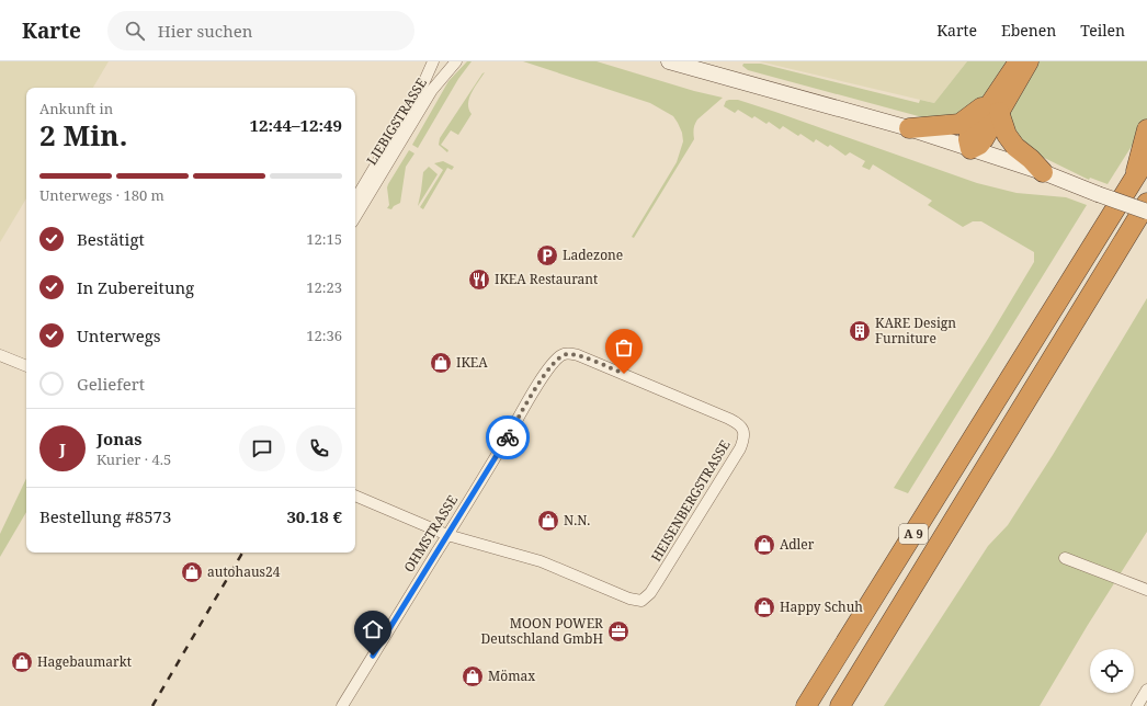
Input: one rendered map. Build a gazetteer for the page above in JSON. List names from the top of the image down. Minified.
{"streets":{"highway":["A 9"],"street":["LIEBIGSTRASSE","HEISENBERGSTRASSE","OHMSTRASSE"]},"crossings":[["HEISENBERGSTRASSE","OHMSTRASSE"]],"places":{"parking":["Ladezone"],"restaurant":["IKEA Restaurant"],"building":["KARE Design Furniture"],"shop":["IKEA","N.N.","Adler","autohaus24","Happy Schuh","Hagebaumarkt","Mömax"],"office":["MOON POWER Deutschland GmbH"]},"page":{"header":"Karte","search":"Hier suchen","nav":["Karte","Ebenen","Teilen"],"heading":["2 Min.","Ankunft in","12:44–12:49"],"panel":["Jonas","Kurier · 4.5","Bestellung #8573","30.18 €"],"bar":"Unterwegs · 180 m","list":[["Bestätigt","12:15"],["In Zubereitung","12:23"],["Unterwegs","12:36"],"Geliefert"],"round":"J"}}
